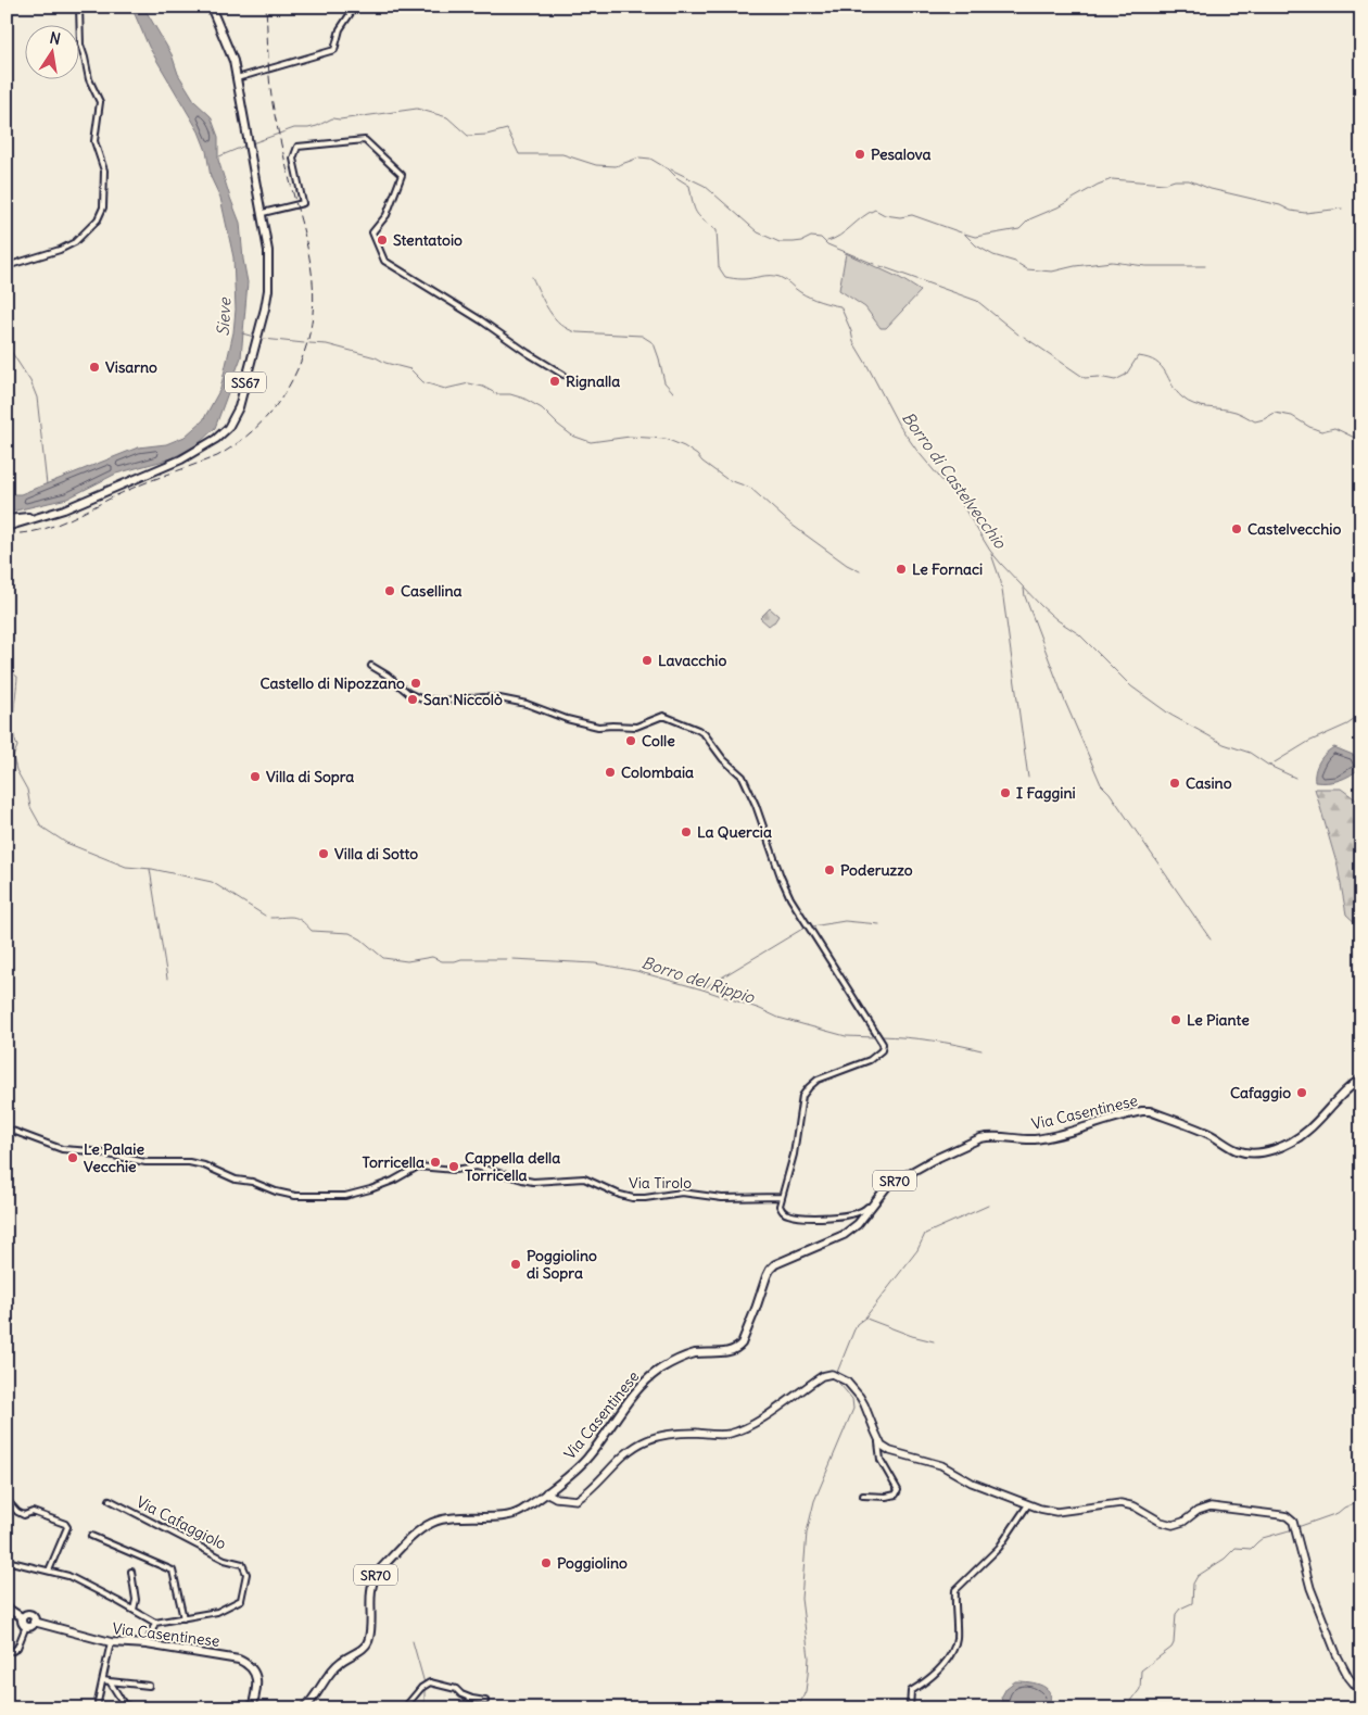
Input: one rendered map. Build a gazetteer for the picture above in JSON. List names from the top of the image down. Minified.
{"streets":{"main road":["SS67","Via Casentinese","SR70"],"street":["Via Tirolo","Via Cafaggiolo"]},"water":["Sieve","Borro di Castelvecchio","Borro del Rippio"],"places":["Pesalova","Stentatoio","Visarno","Rignalla","Castelvecchio","Le Fornaci","Casellina","Lavacchio","Castello di Nipozzano","San Niccolò","Colle","Colombaia","Villa di Sopra","Casino","I Faggini","La Quercia","Villa di Sotto","Poderuzzo","Le Piante","Cafaggio","Le Palaie Vecchie","Torricella","Cappella della Torricella","Poggiolino di Sopra","Poggiolino"],"north":"top"}
